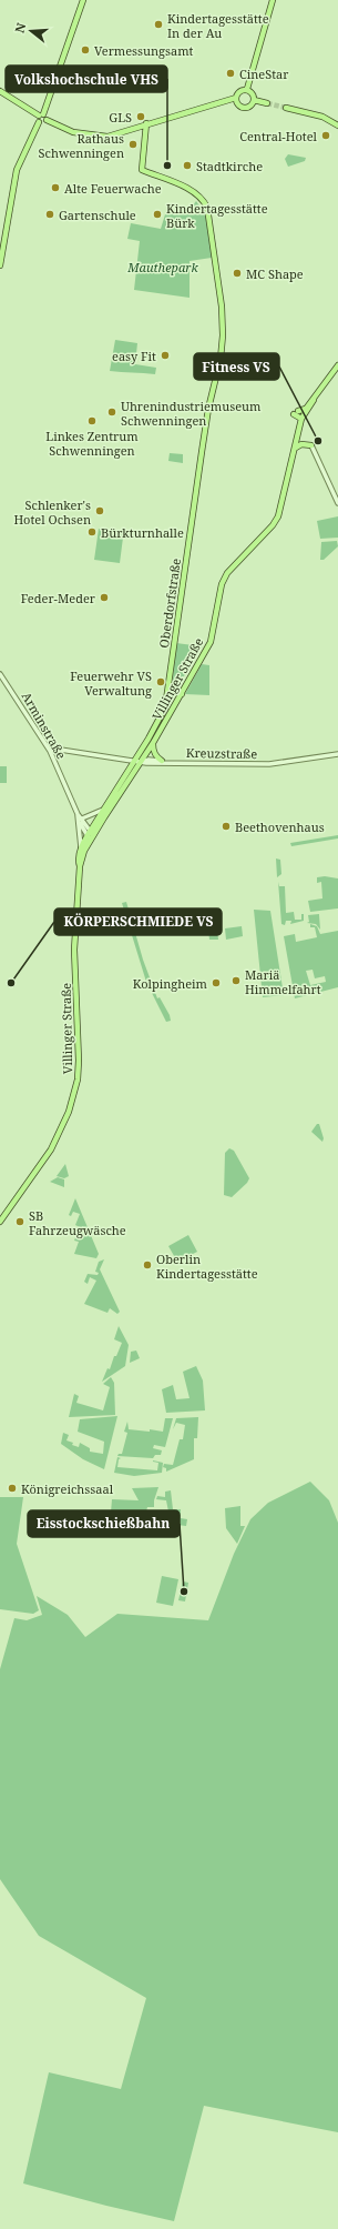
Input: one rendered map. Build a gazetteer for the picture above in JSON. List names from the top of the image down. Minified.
{"streets":{"main road":["Oberdorfstraße","Villinger Straße"],"street":["Arminstraße","Kreuzstraße"]},"crossings":[["Oberdorfstraße","Villinger Straße"],["Oberdorfstraße","Kreuzstraße"],["Villinger Straße","Arminstraße"],["Villinger Straße","Kreuzstraße"],["Arminstraße","Kreuzstraße"]],"parks":["Mauthepark"],"places":["Kindertagesstätte In der Au","Vermessungsamt","CineStar","GLS","Central-Hotel","Rathaus Schwenningen","Volkshochschule VHS","Stadtkirche","Alte Feuerwache","Gartenschule","Kindertagesstätte Bürk","MC Shape","easy Fit","Uhrenindustriemuseum Schwenningen","Linkes Zentrum Schwenningen","Fitness VS","Schlenker's Hotel Ochsen","Bürkturnhalle","Feder-Meder","Feuerwehr VS Verwaltung","Beethovenhaus","Mariä Himmelfahrt","KÖRPERSCHMIEDE VS","Kolpingheim","SB Fahrzeugwäsche","Oberlin Kindertagesstätte","Königreichssaal","Eisstockschießbahn"],"north":"left"}
